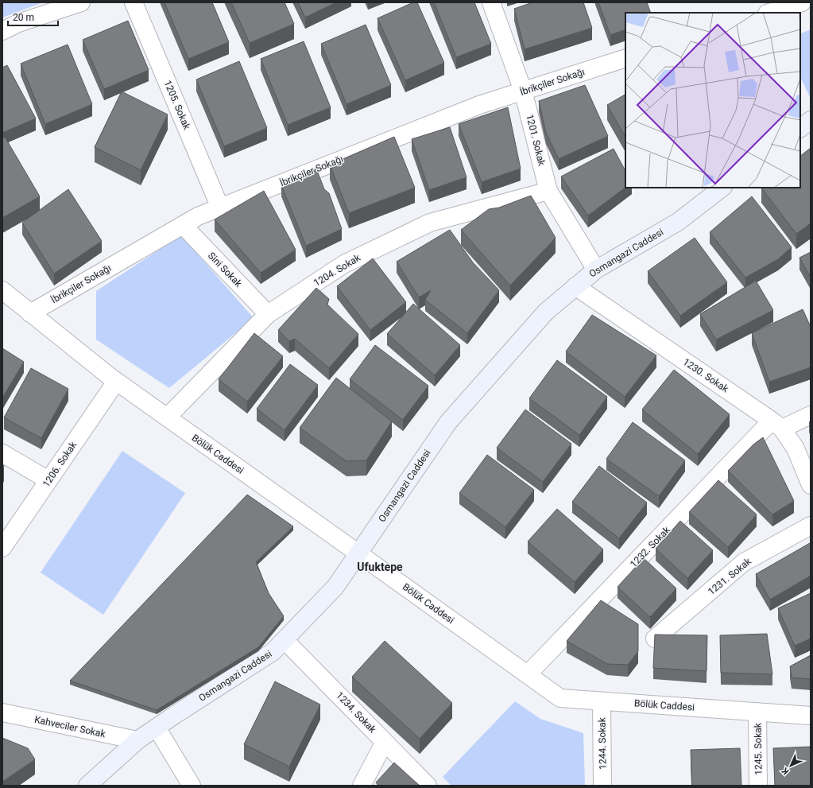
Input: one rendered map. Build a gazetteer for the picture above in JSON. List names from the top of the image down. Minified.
{"streets":{"main road":["Osmangazi Caddesi"],"street":["İbrikçiler Sokağı","1205. Sokak","1201. Sokak","Sini Sokak","1204. Sokak","1230. Sokak","Bölük Caddesi","1206. Sokak","1232. Sokak","1231. Sokak","1234. Sokak","Kahveciler Sokak","1244. Sokak","1245. Sokak"]},"crossings":[["İbrikçiler Sokağı","1205. Sokak"],["İbrikçiler Sokağı","1201. Sokak"],["İbrikçiler Sokağı","Sini Sokak"],["İbrikçiler Sokağı","Bölük Caddesi"],["1201. Sokak","Osmangazi Caddesi"],["1201. Sokak","1204. Sokak"],["Osmangazi Caddesi","1230. Sokak"],["Osmangazi Caddesi","Bölük Caddesi"],["Osmangazi Caddesi","1234. Sokak"],["Osmangazi Caddesi","Kahveciler Sokak"],["Sini Sokak","1204. Sokak"],["1204. Sokak","Bölük Caddesi"],["1230. Sokak","1232. Sokak"],["Bölük Caddesi","1206. Sokak"],["Bölük Caddesi","1232. Sokak"],["Bölük Caddesi","1244. Sokak"],["Bölük Caddesi","1245. Sokak"]],"districts":["Ufuktepe"],"scale_bar":"20 m","north":"bottom left"}
